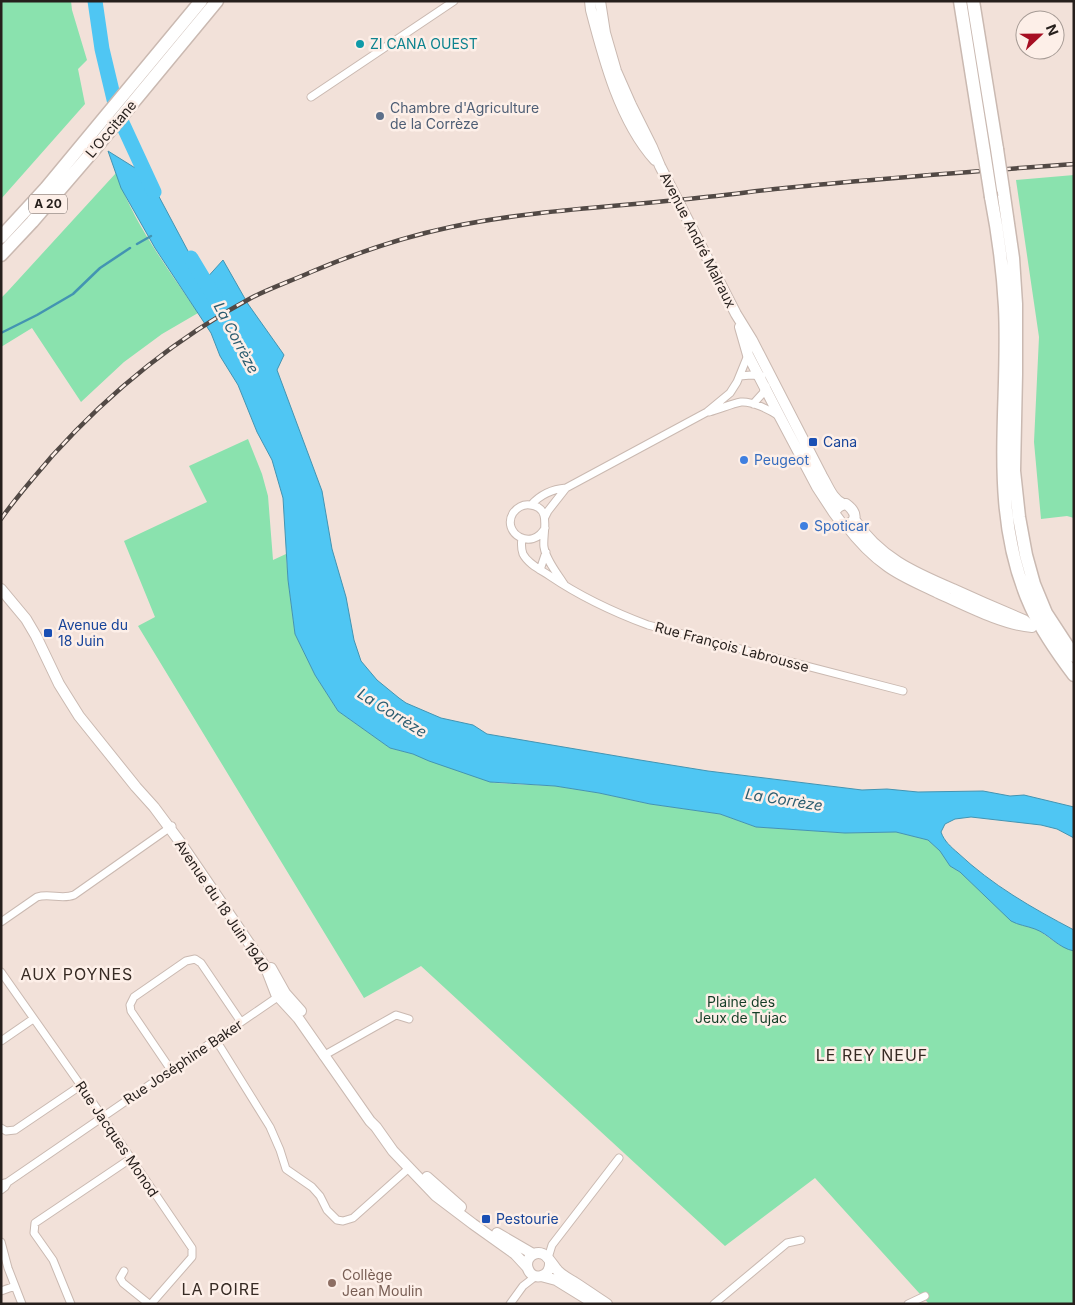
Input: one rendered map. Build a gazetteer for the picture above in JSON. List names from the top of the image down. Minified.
{"streets":{"highway":["L'Occitane","A 20"],"street":["Avenue André Malraux","Rue François Labrousse","Avenue du 18 Juin 1940","Rue Joséphine Baker","Rue Jacques Monod"]},"crossings":[["Avenue André Malraux","Rue François Labrousse"],["Avenue du 18 Juin 1940","Rue Joséphine Baker"],["Rue Joséphine Baker","Rue Jacques Monod"]],"districts":["AUX POYNES","LE REY NEUF","LA POIRE"],"water":["La Corrèze"],"parks":["Plaine des Jeux de Tujac"],"places":{"other":["ZI CANA OUEST","Chambre d'Agriculture de la Corrèze","Peugeot","Spoticar","Collège Jean Moulin"],"transit":["Cana","Avenue du 18 Juin","Pestourie"]},"north":"right"}
